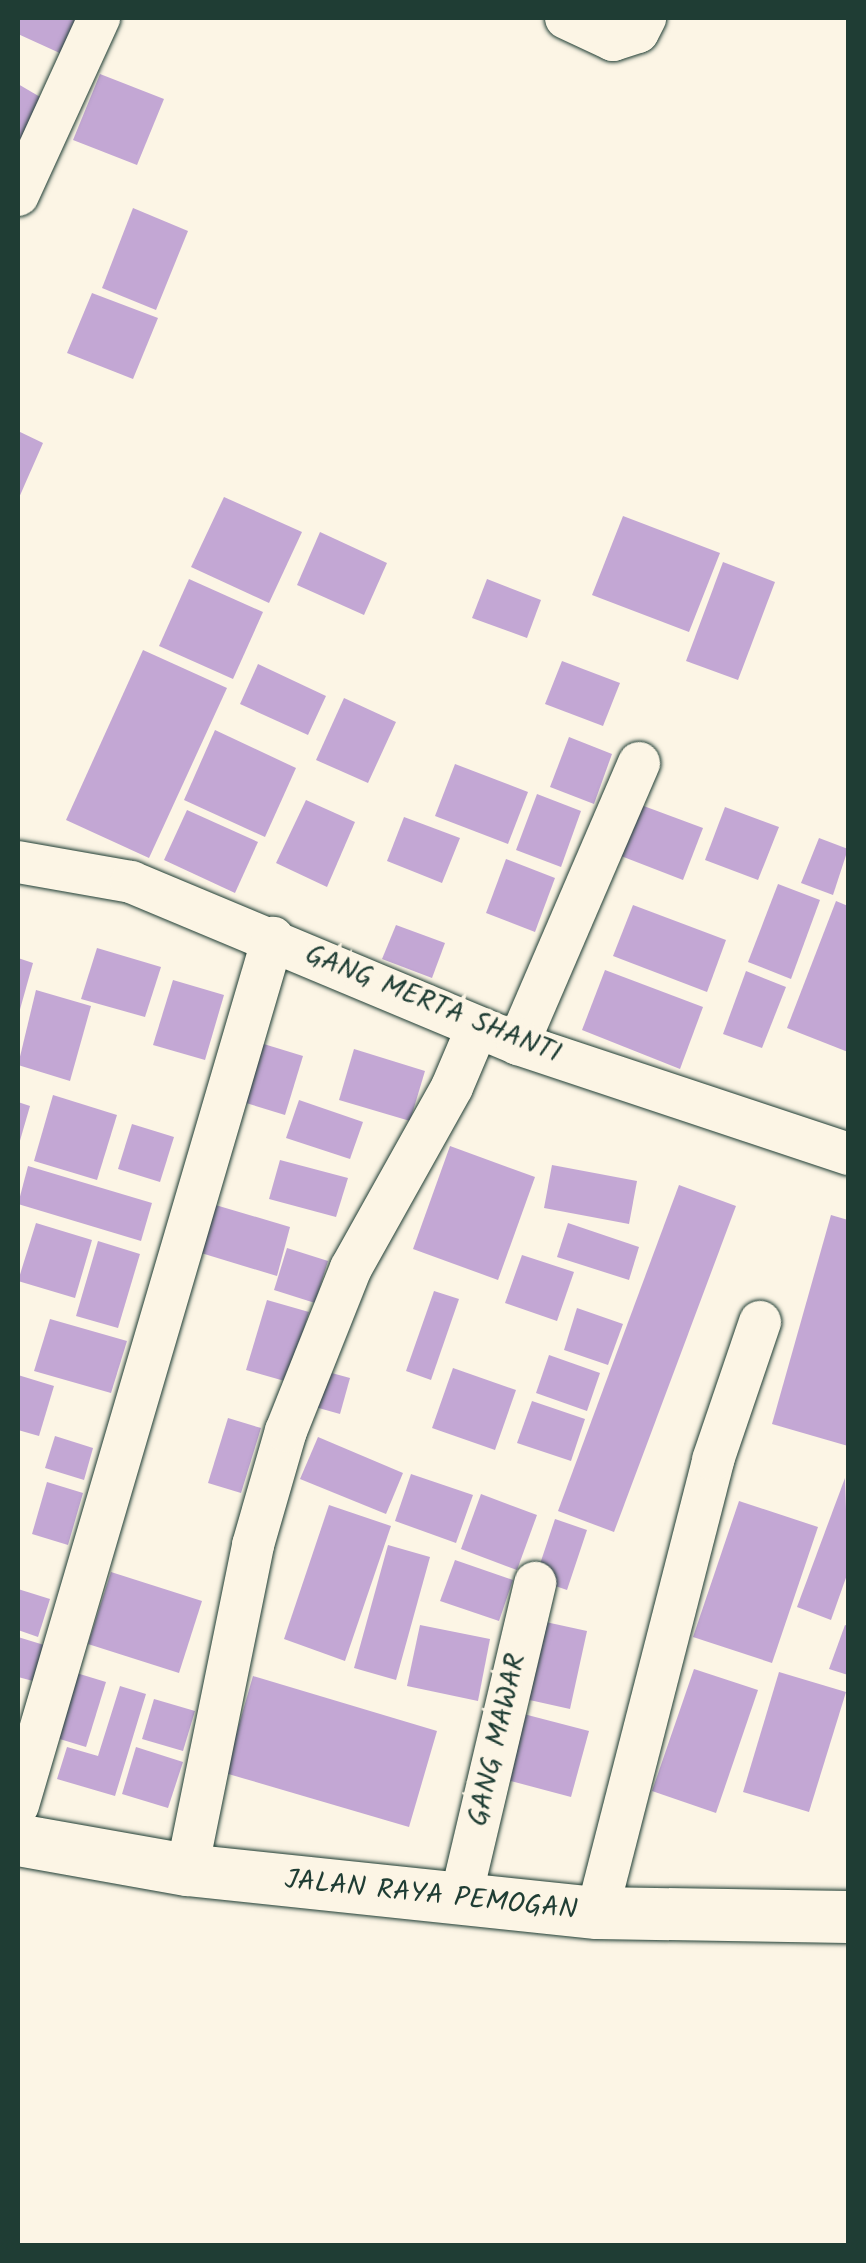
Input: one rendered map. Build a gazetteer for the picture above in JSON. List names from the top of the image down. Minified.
{"streets":{"street":["GANG MERTA SHANTI","GANG MAWAR","JALAN RAYA PEMOGAN"]},"crossings":[["GANG MAWAR","JALAN RAYA PEMOGAN"]]}
